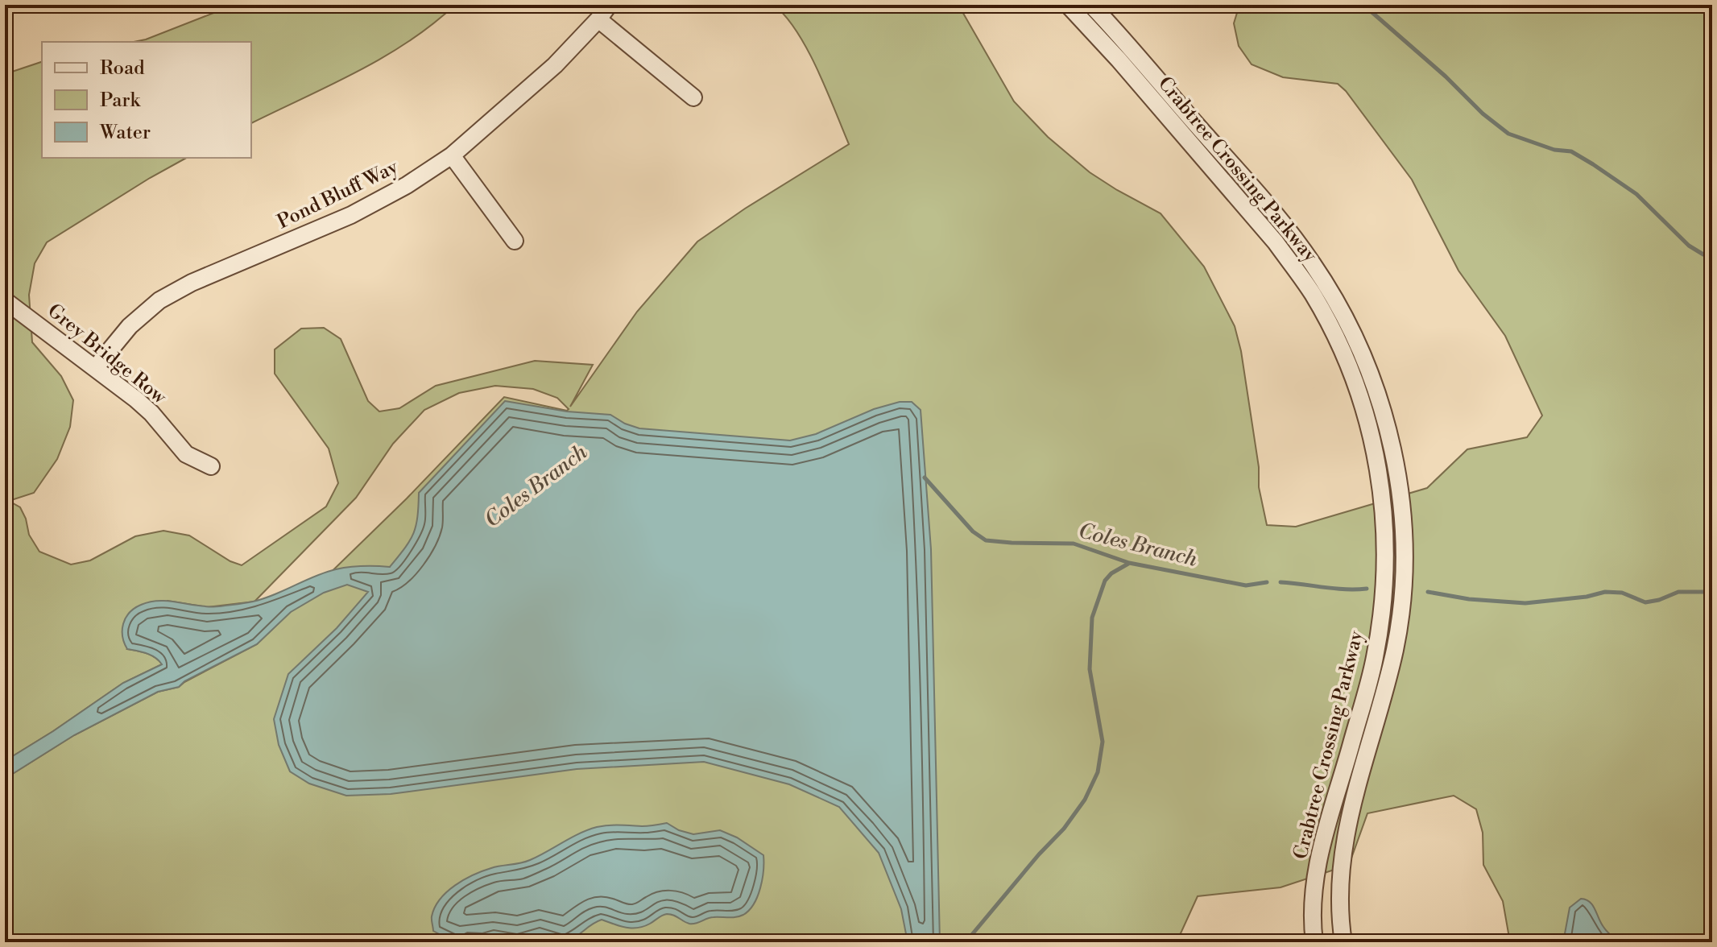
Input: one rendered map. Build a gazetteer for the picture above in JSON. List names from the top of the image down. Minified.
{"streets":{"street":["Crabtree Crossing Parkway","Pond Bluff Way","Grey Bridge Row"]},"crossings":[["Pond Bluff Way","Grey Bridge Row"]],"water":["Coles Branch"],"legend":["Road","Park","Water"]}
